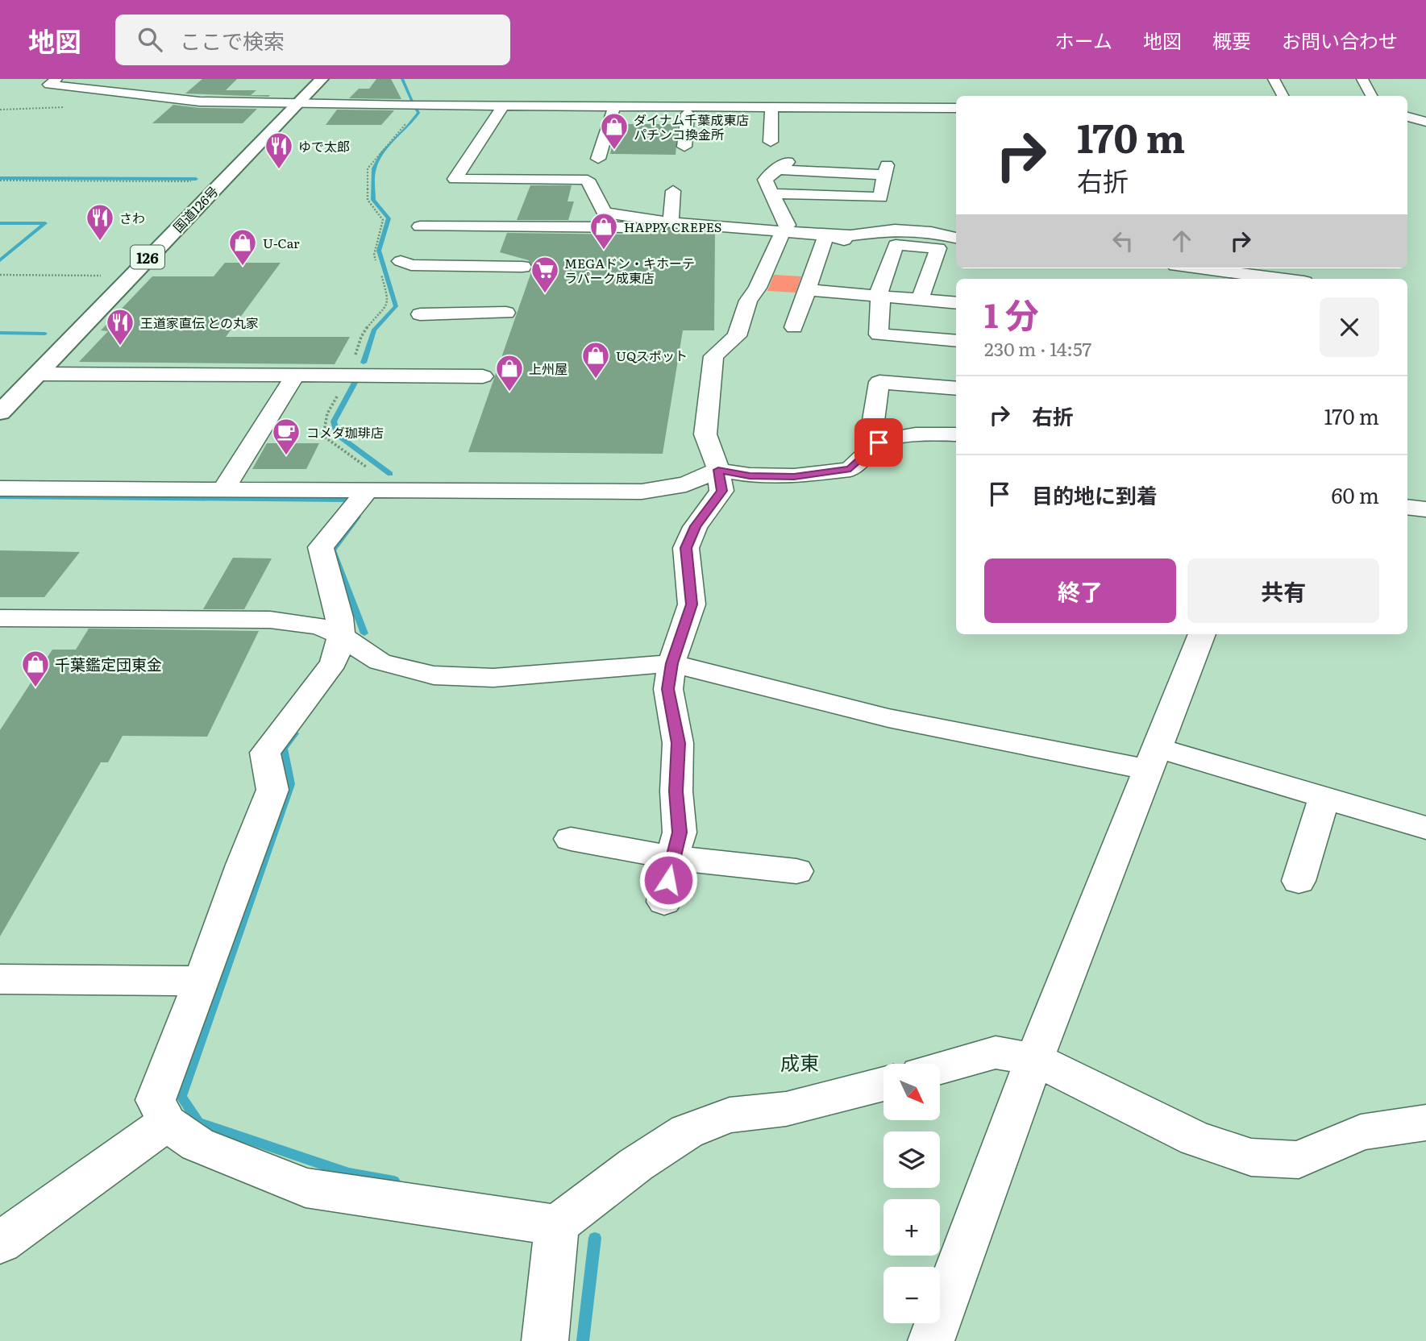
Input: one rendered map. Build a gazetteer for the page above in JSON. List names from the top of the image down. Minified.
{"streets":{"highway":["国道126号","126"]},"districts":["成東"],"places":{"shop":["ダイナム千葉成東店 パチンコ換金所","HAPPY CREPES","U-Car","UQスポット","上州屋","千葉鑑定団東金"],"restaurant":["ゆで太郎","さわ","王道家直伝 との丸家"],"supermarket":["MEGAドン・キホーテ ラパーク成東店"],"cafe":["コメダ珈琲店"]},"north":"bottom right","page":{"header":"地図","search":"ここで検索","nav":["ホーム","地図","概要","お問い合わせ"],"turn":["170 m","右折"],"heading":["1 分","230 m · 14:57"],"list":[{"name":"右折","value":"170 m"},{"name":"目的地に到着","value":"60 m"}],"buttons":["終了","共有"],"map_buttons":["+","−"]}}
